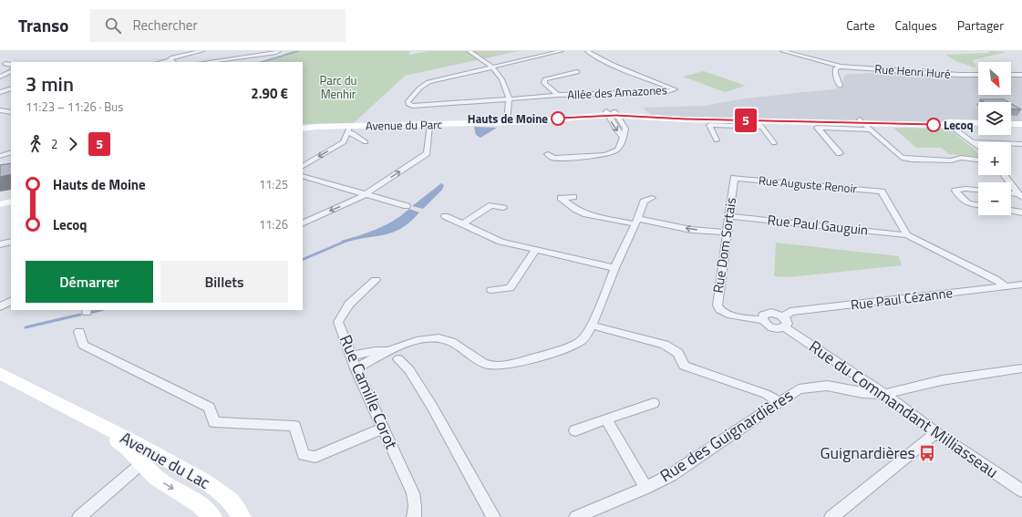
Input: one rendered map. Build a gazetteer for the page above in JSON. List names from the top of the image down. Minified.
{"streets":{"street":["Rue Henri Huré","Allée des Amazones","Avenue du Parc","Rue Auguste Renoir","Rue Paul Gauguin","Rue Dom Sortais","Rue Paul Cézanne","Rue Camille Corot","Rue du Commandant Milliasseau","Rue des Guignardières","Avenue du Lac"]},"crossings":[["Rue Auguste Renoir","Rue Paul Gauguin"],["Rue Auguste Renoir","Rue Dom Sortais"],["Rue Paul Gauguin","Rue Dom Sortais"],["Rue du Commandant Milliasseau","Rue des Guignardières"]],"parks":["Parc du Menhir"],"places":{"other":["Hauts de Moine","Lecoq"],"bus stop":["Guignardières"]},"lines":["bus line 5"],"north":"bottom right","page":{"header":"Transo","search":"Rechercher","nav":["Carte","Calques","Partager"],"on_map":"5","map_buttons":["+","−"],"heading":["3 min","11:23 – 11:26 · Bus","2.90 €"],"legs":["2","5"],"list":[{"name":"Hauts de Moine","value":"11:25"},{"name":"Lecoq","value":"11:26"}],"buttons":["Démarrer","Billets"]}}
